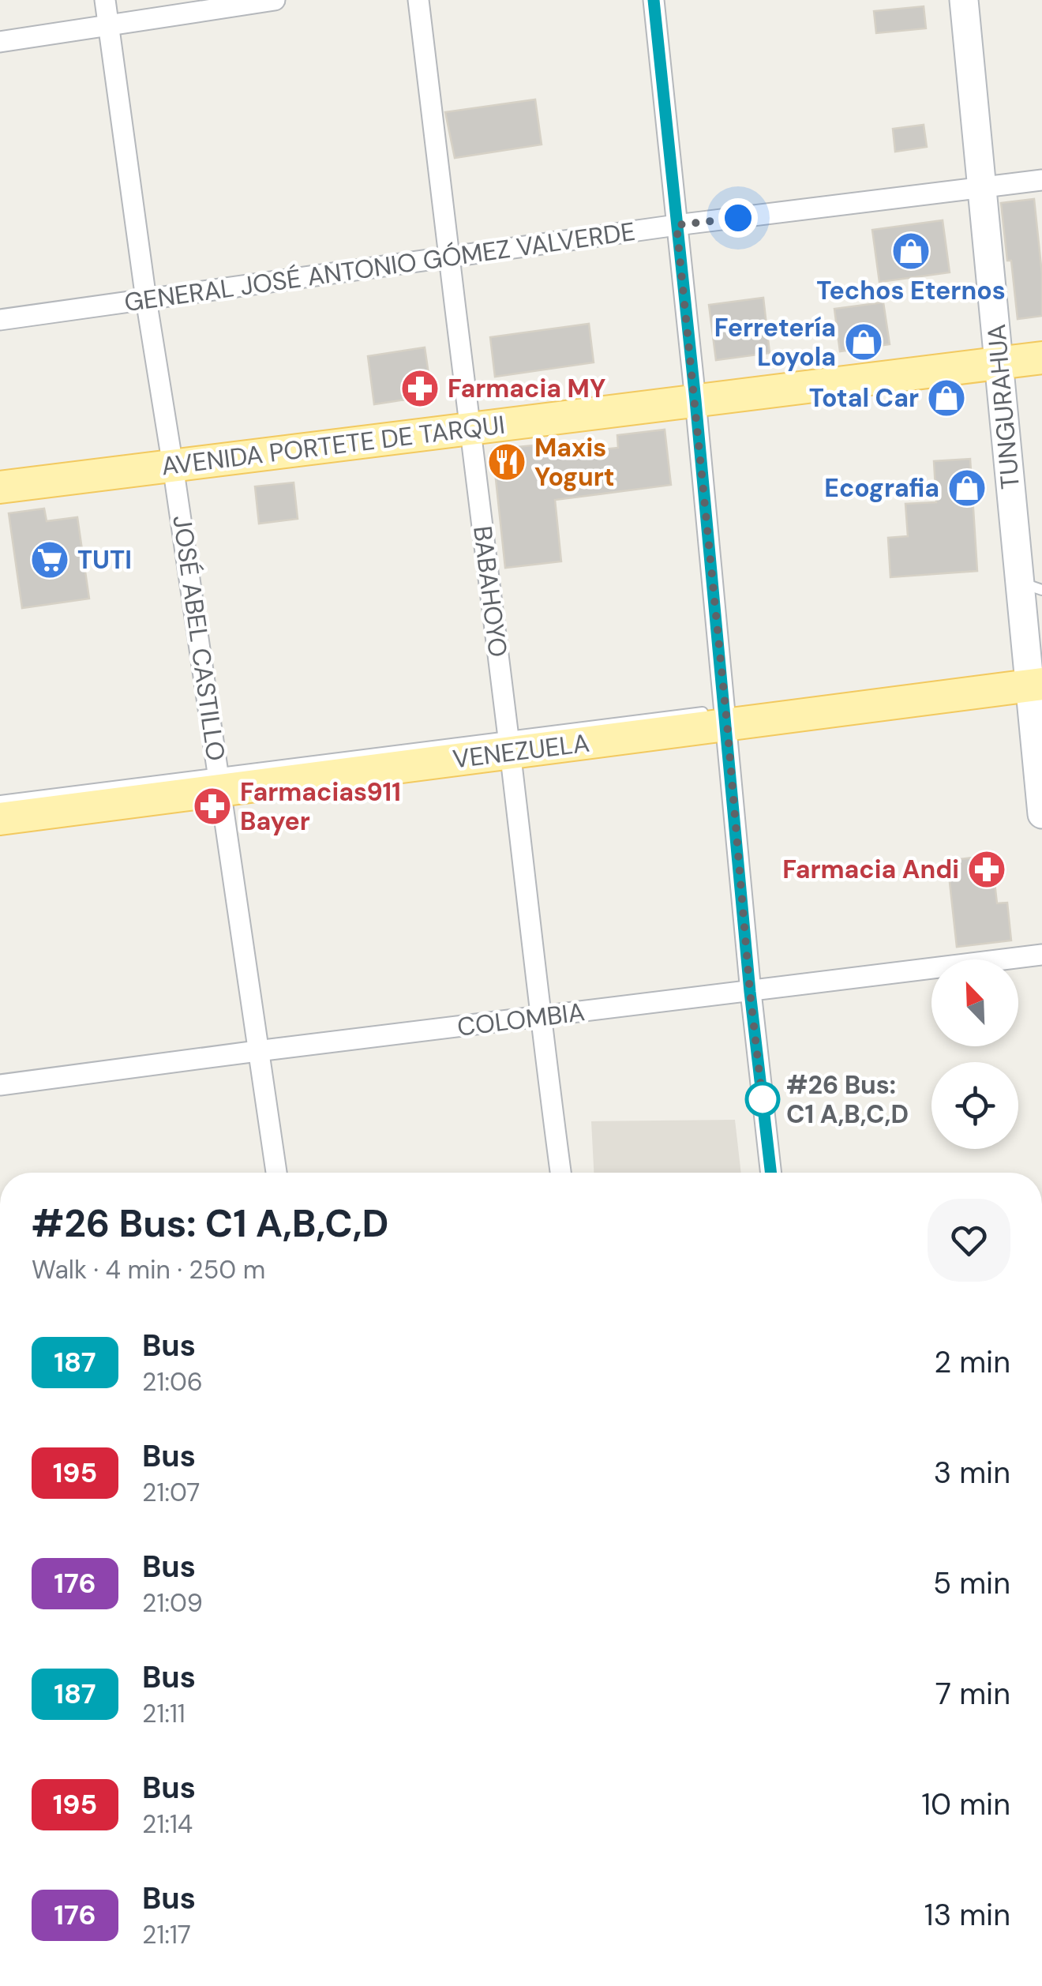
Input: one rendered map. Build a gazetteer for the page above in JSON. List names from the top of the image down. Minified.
{"streets":{"main road":["TUNGURAHUA","AVENIDA PORTETE DE TARQUI","VENEZUELA"],"street":["GENERAL JOSÉ ANTONIO GÓMEZ VALVERDE","BABAHOYO","JOSÉ ABEL CASTILLO","COLOMBIA"]},"crossings":[["GENERAL JOSÉ ANTONIO GÓMEZ VALVERDE","TUNGURAHUA"],["GENERAL JOSÉ ANTONIO GÓMEZ VALVERDE","BABAHOYO"],["GENERAL JOSÉ ANTONIO GÓMEZ VALVERDE","JOSÉ ABEL CASTILLO"],["TUNGURAHUA","AVENIDA PORTETE DE TARQUI"],["TUNGURAHUA","VENEZUELA"],["AVENIDA PORTETE DE TARQUI","BABAHOYO"],["AVENIDA PORTETE DE TARQUI","JOSÉ ABEL CASTILLO"],["BABAHOYO","VENEZUELA"],["BABAHOYO","COLOMBIA"],["JOSÉ ABEL CASTILLO","VENEZUELA"],["JOSÉ ABEL CASTILLO","COLOMBIA"]],"places":{"shop":["Techos Eternos","Ferretería Loyola","Total Car","Ecografia"],"pharmacy":["Farmacia MY","Farmacias911 Bayer","Farmacia Andi"],"restaurant":["Maxis Yogurt"],"supermarket":["TUTI"],"other":["#26 Bus: C1 A,B,C,D"]},"lines":["bus line 187"],"north":"top left","page":{"heading":["#26 Bus: C1 A,B,C,D","Walk · 4 min · 250 m"],"list":[{"mark":"187","name":"Bus","note":"21:06","value":"2 min"},{"mark":"195","name":"Bus","note":"21:07","value":"3 min"},{"mark":"176","name":"Bus","note":"21:09","value":"5 min"},{"mark":"187","name":"Bus","note":"21:11","value":"7 min"},{"mark":"195","name":"Bus","note":"21:14","value":"10 min"},{"mark":"176","name":"Bus","note":"21:17","value":"13 min"}]}}
